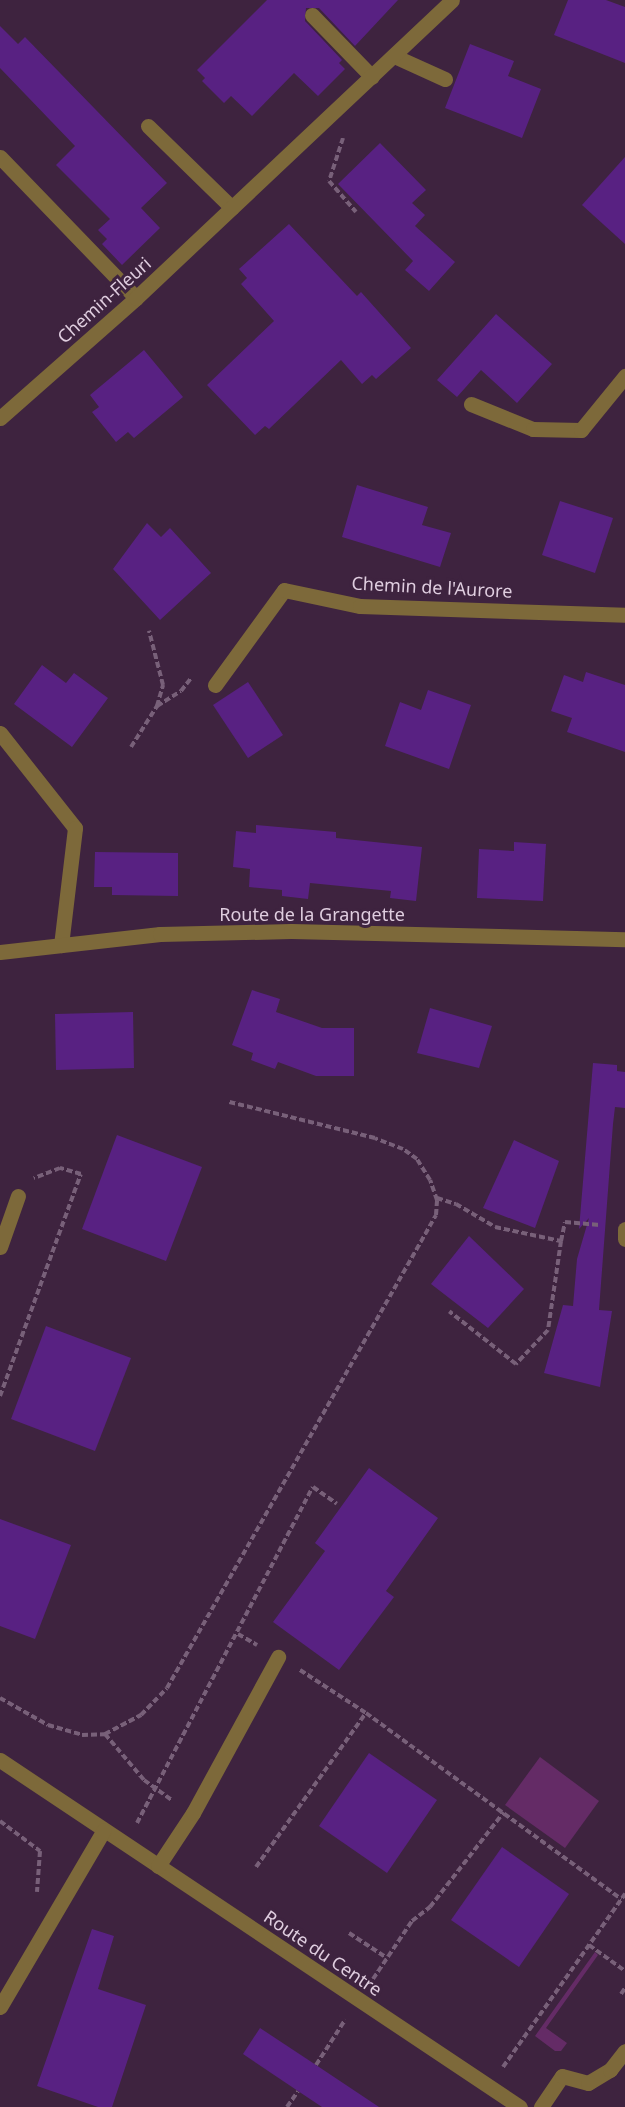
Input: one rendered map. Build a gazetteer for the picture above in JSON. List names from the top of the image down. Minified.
{"streets":{"street":["Chemin-Fleuri","Chemin de l'Aurore","Route de la Grangette","Route du Centre"]}}
